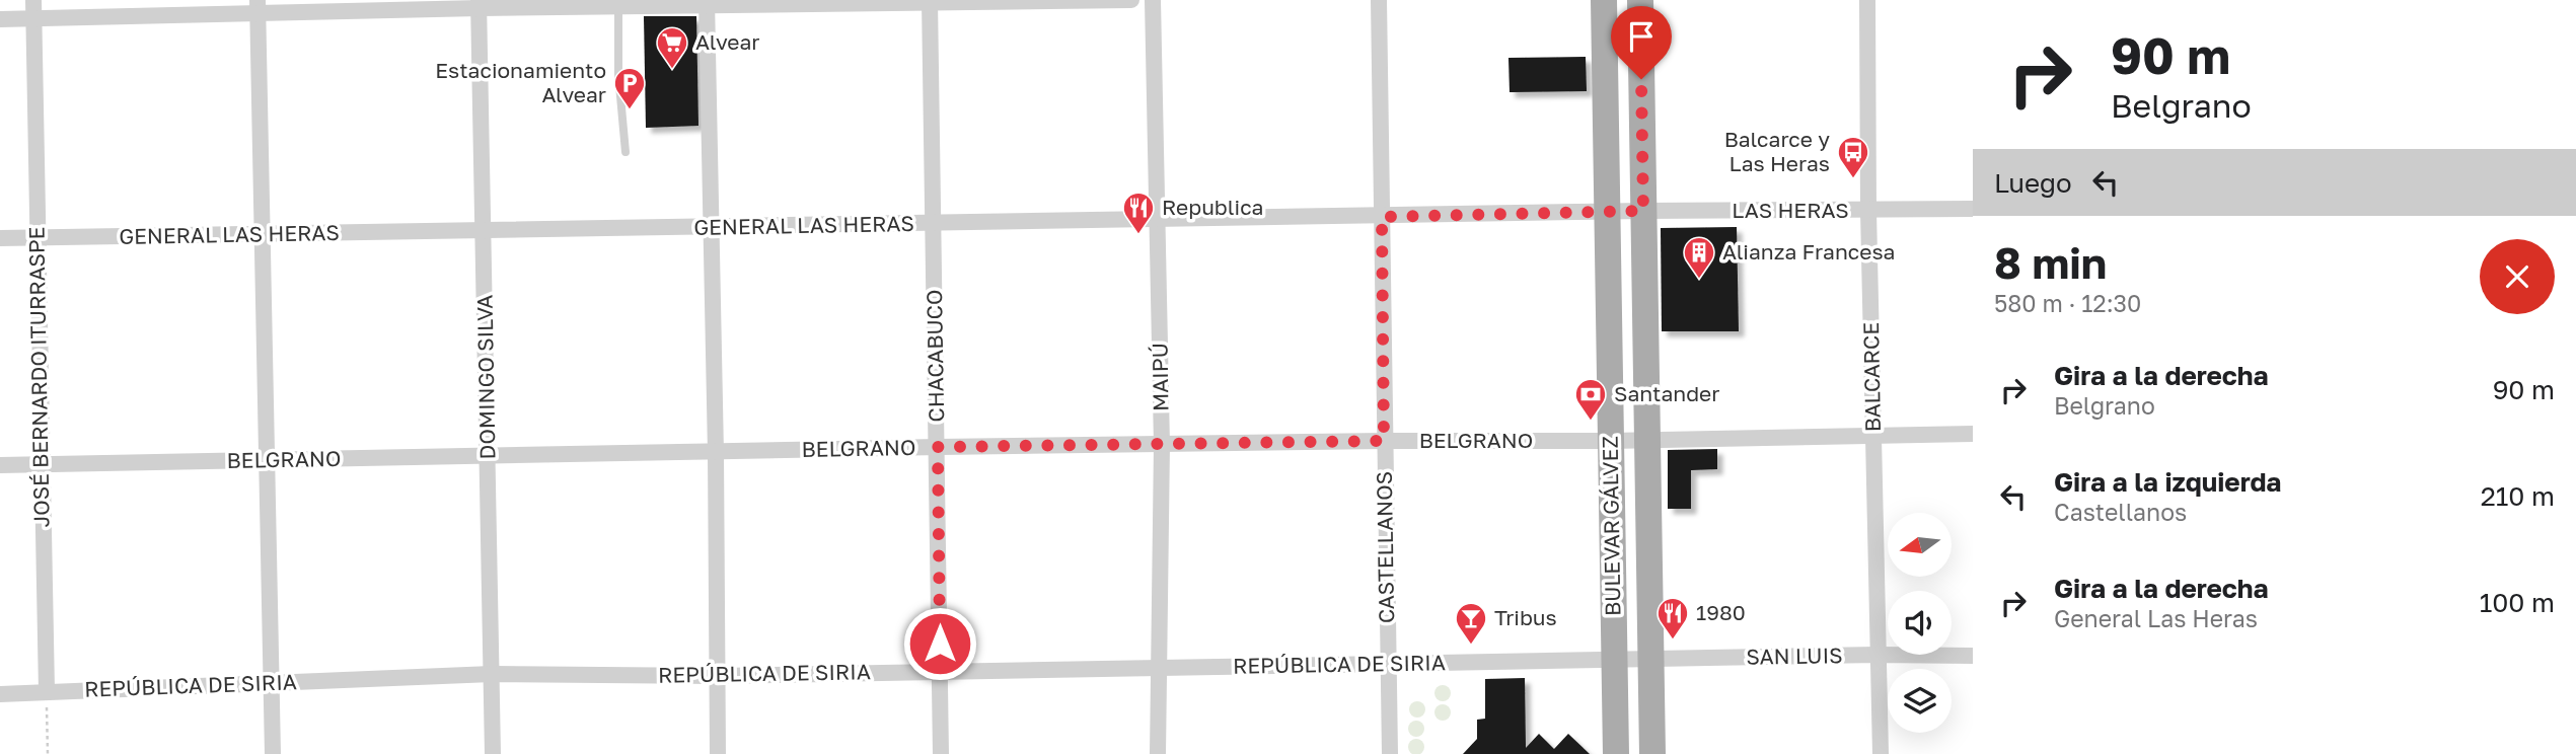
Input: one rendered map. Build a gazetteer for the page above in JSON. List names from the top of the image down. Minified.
{"streets":{"main road":["BULEVAR GÁLVEZ"],"street":["LAS HERAS","GENERAL LAS HERAS","CHACABUCO","JOSÉ BERNARDO ITURRASPE","DOMINGO SILVA","MAIPÚ","BALCARCE","BELGRANO","CASTELLANOS","SAN LUIS","REPÚBLICA DE SIRIA"]},"crossings":[["LAS HERAS","GENERAL LAS HERAS"],["LAS HERAS","BALCARCE"],["LAS HERAS","BULEVAR GÁLVEZ"],["GENERAL LAS HERAS","CHACABUCO"],["GENERAL LAS HERAS","JOSÉ BERNARDO ITURRASPE"],["GENERAL LAS HERAS","DOMINGO SILVA"],["GENERAL LAS HERAS","MAIPÚ"],["GENERAL LAS HERAS","BULEVAR GÁLVEZ"],["GENERAL LAS HERAS","CASTELLANOS"],["CHACABUCO","BELGRANO"],["CHACABUCO","REPÚBLICA DE SIRIA"],["JOSÉ BERNARDO ITURRASPE","BELGRANO"],["JOSÉ BERNARDO ITURRASPE","REPÚBLICA DE SIRIA"],["DOMINGO SILVA","BELGRANO"],["DOMINGO SILVA","REPÚBLICA DE SIRIA"],["MAIPÚ","BELGRANO"],["MAIPÚ","REPÚBLICA DE SIRIA"],["BALCARCE","BELGRANO"],["BALCARCE","SAN LUIS"],["BELGRANO","BULEVAR GÁLVEZ"],["BELGRANO","CASTELLANOS"],["BULEVAR GÁLVEZ","SAN LUIS"],["BULEVAR GÁLVEZ","REPÚBLICA DE SIRIA"],["CASTELLANOS","REPÚBLICA DE SIRIA"],["SAN LUIS","REPÚBLICA DE SIRIA"]],"places":{"supermarket":["Alvear"],"parking":["Estacionamiento Alvear"],"bus stop":["Balcarce y Las Heras"],"restaurant":["Republica","1980"],"building":["Alianza Francesa"],"bank":["Santander"],"bar":["Tribus"]},"north":"left","page":{"turn":["90 m","Belgrano"],"then":"Luego","heading":["8 min","580 m · 12:30"],"list":[{"name":"Gira a la derecha","note":"Belgrano","value":"90 m"},{"name":"Gira a la izquierda","note":"Castellanos","value":"210 m"},{"name":"Gira a la derecha","note":"General Las Heras","value":"100 m"}]}}
